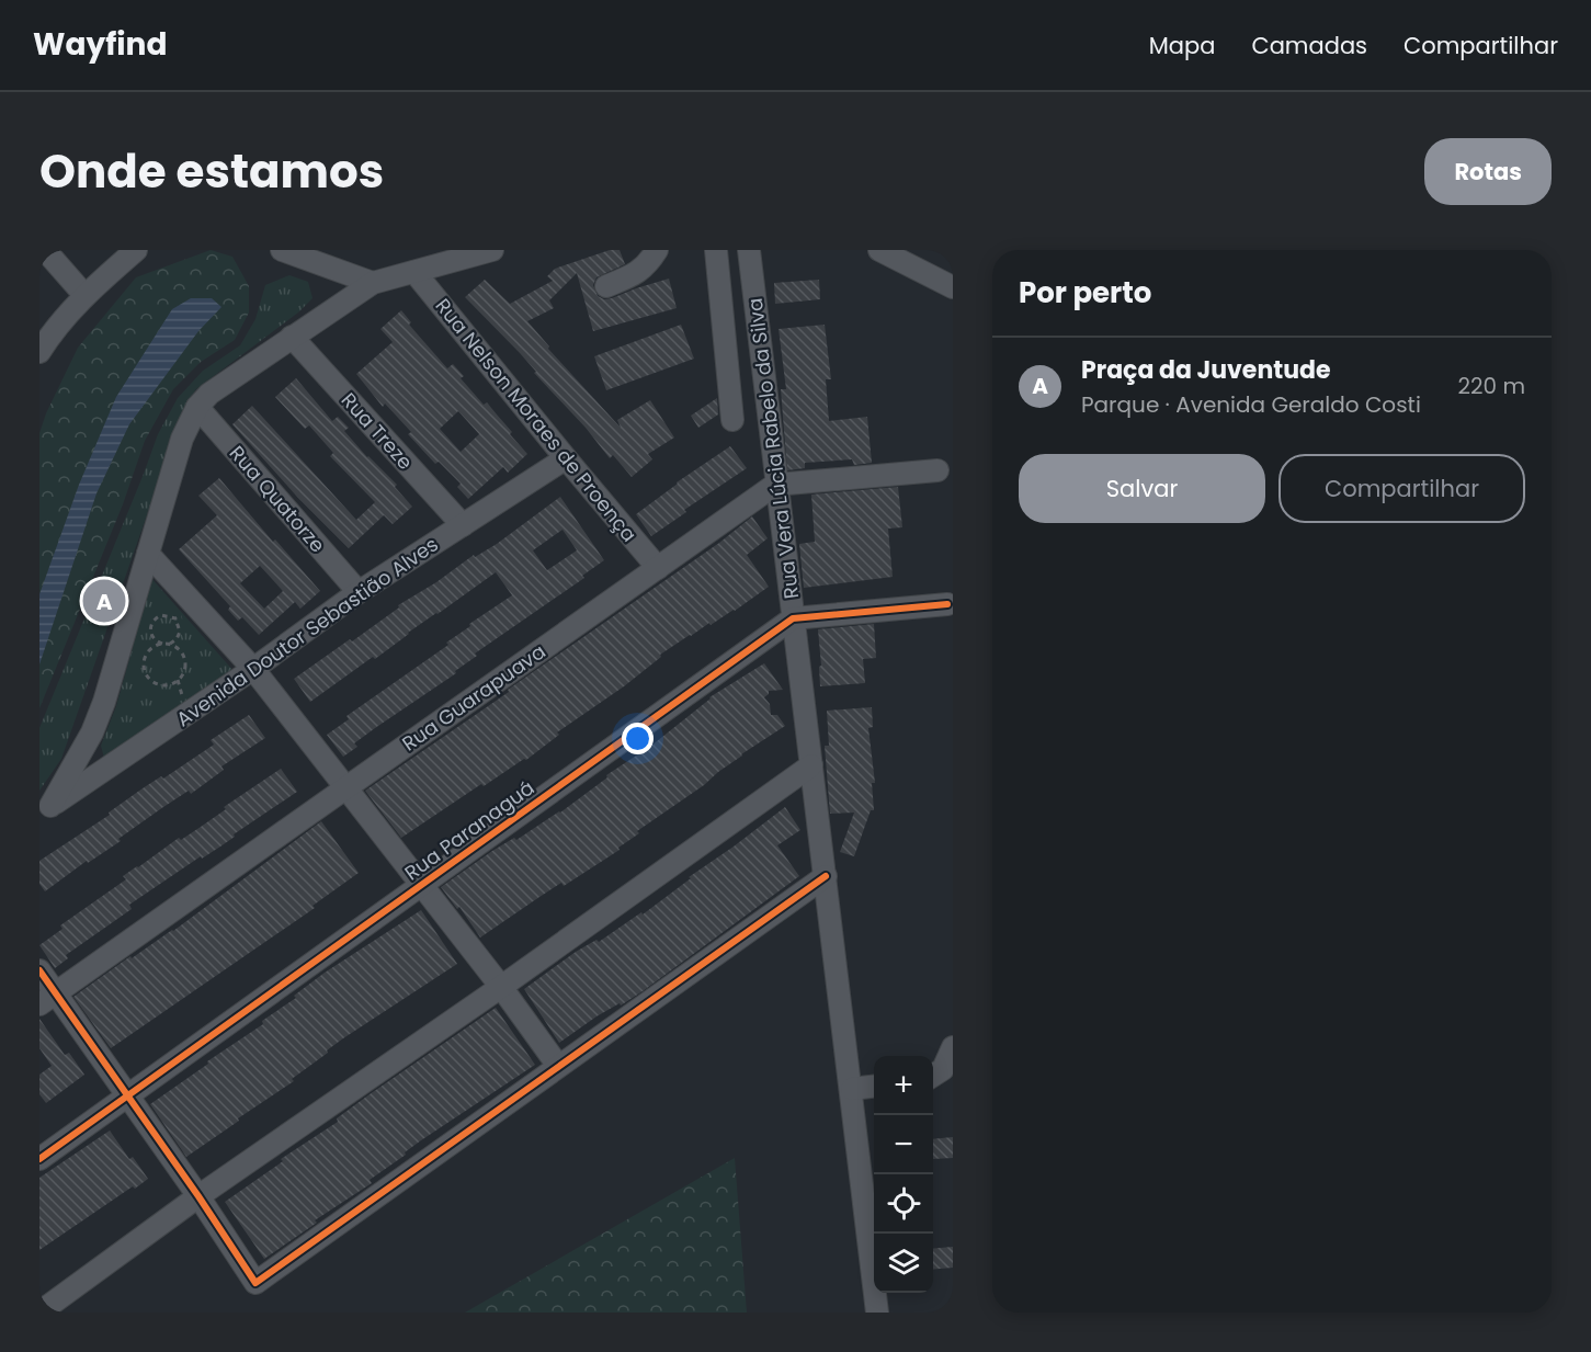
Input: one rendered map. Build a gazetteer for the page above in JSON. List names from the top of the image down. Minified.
{"streets":{"street":["Rua Nelson Moraes de Proença","Rua Treze","Rua Vera Lúcia Rabelo da Silva","Rua Quatorze","Avenida Doutor Sebastião Alves","Rua Guarapuava","Rua Paranaguá"]},"crossings":[["Rua Nelson Moraes de Proença","Avenida Doutor Sebastião Alves"],["Rua Nelson Moraes de Proença","Rua Guarapuava"],["Rua Treze","Avenida Doutor Sebastião Alves"],["Rua Vera Lúcia Rabelo da Silva","Rua Guarapuava"],["Rua Vera Lúcia Rabelo da Silva","Rua Paranaguá"],["Rua Quatorze","Avenida Doutor Sebastião Alves"]],"page":{"header":"Wayfind","nav":["Mapa","Camadas","Compartilhar"],"title":"Onde estamos","buttons":["Rotas",["Salvar","Compartilhar"]],"heading":"Por perto","list":[{"mark":"A","name":"Praça da Juventude","note":"Parque · Avenida Geraldo Costi","value":"220 m"}],"pins":"A","map_buttons":["+","−"]}}
